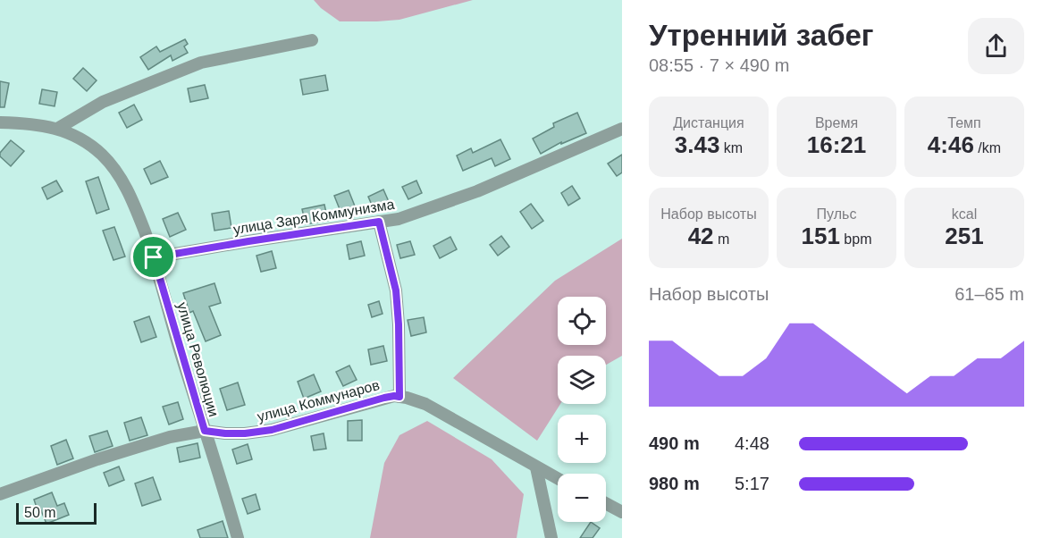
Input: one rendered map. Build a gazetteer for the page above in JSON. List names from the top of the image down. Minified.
{"streets":{"street":["улица Заря Коммунизма","улица Революции","улица Коммунаров"]},"crossings":[["улица Заря Коммунизма","улица Революции"],["улица Революции","улица Коммунаров"]],"scale_bar":"50 m","page":{"heading":["Утренний забег","08:55 · 7 × 490 m"],"stats":[["Дистанция","3.43 km"],["Время","16:21"],["Темп","4:46 /km"],["Набор высоты","42 m"],["Пульс","151 bpm"],["kcal","251"]],"chart":["Набор высоты","61–65 m"],"map_buttons":["+","−"],"list":[{"name":"490 m","note":"4:48"},{"name":"980 m","note":"5:17"}],"scale":"50 m"}}
